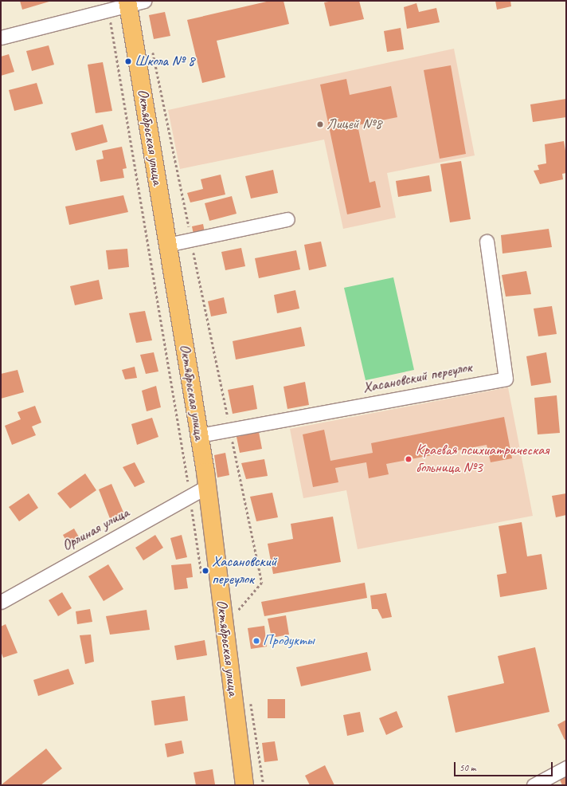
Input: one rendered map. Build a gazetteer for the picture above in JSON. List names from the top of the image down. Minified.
{"streets":{"main road":["Октябрьская улица"],"street":["Хасановский переулок","Орлиная улица"]},"crossings":[["Октябрьская улица","Хасановский переулок"],["Октябрьская улица","Орлиная улица"]],"places":["Школа № 8","Лицей №8","Краевая психиатрическая больница №3","Хасановский переулок","Продукты"],"scale_bar":"50 m"}
